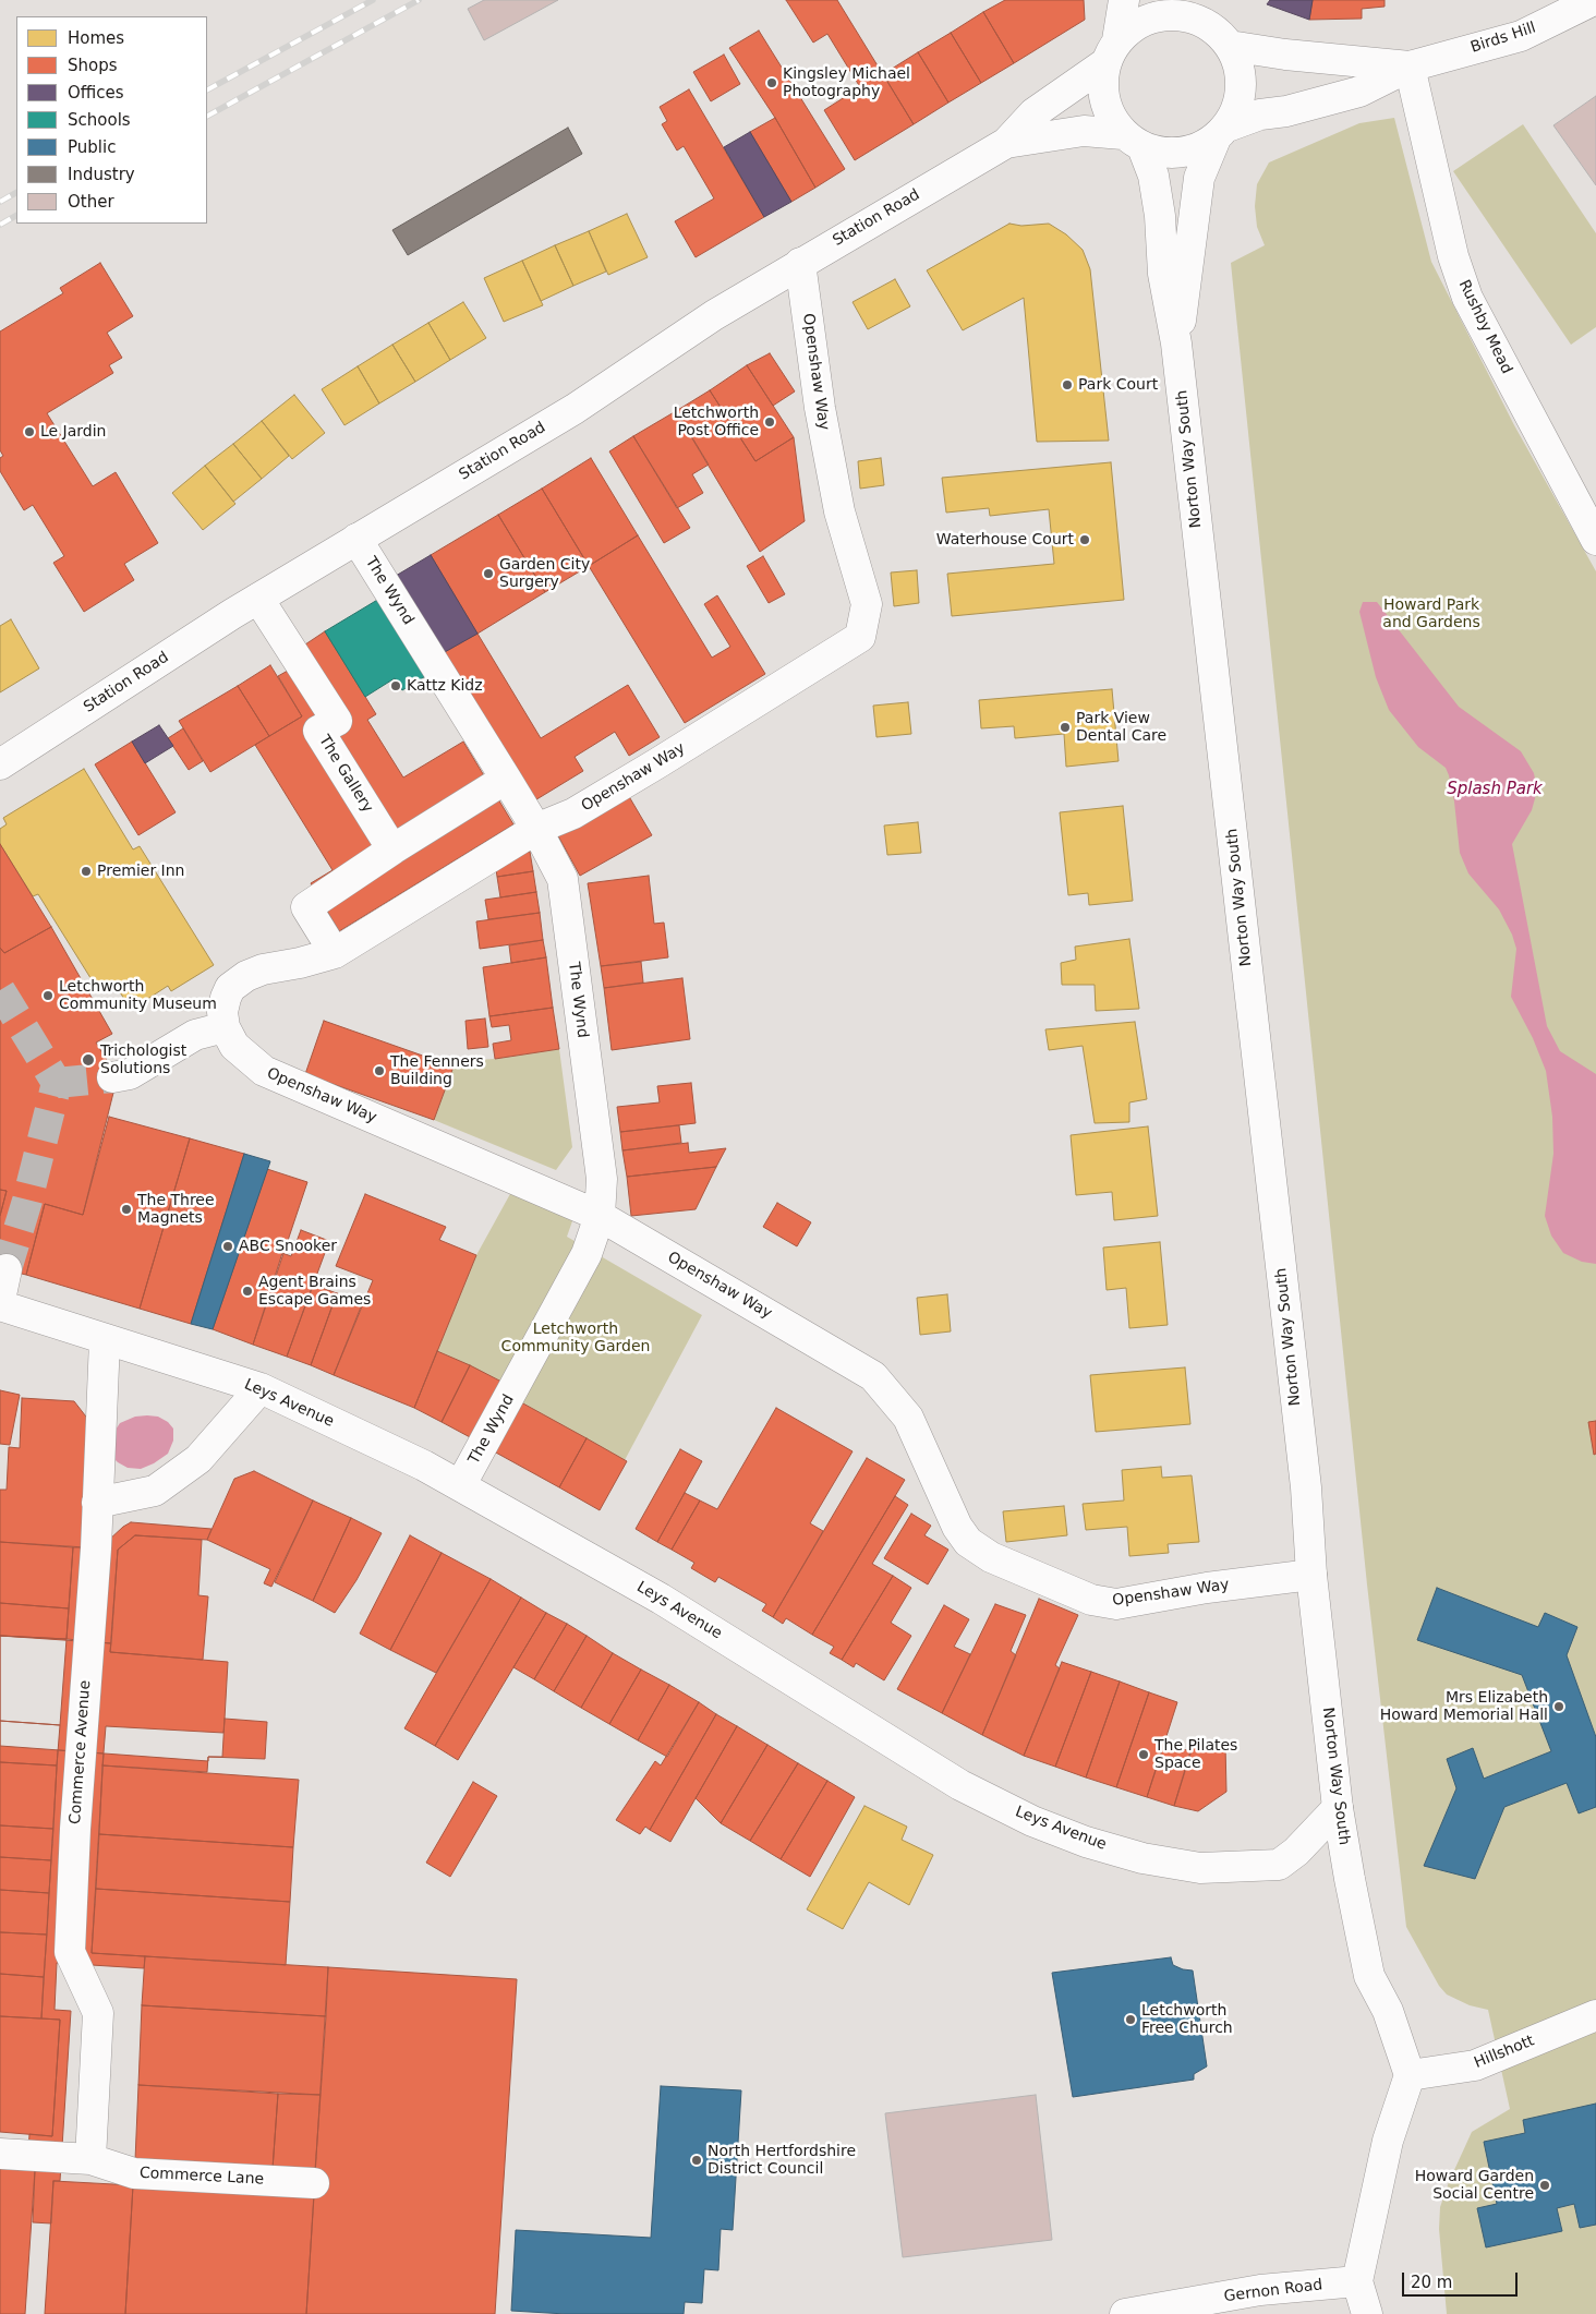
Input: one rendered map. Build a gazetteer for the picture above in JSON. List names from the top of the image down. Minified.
{"streets":{"street":["Birds Hill","Station Road","Rushby Mead","Openshaw Way","Norton Way South","The Wynd","The Gallery","Leys Avenue","Commerce Avenue","Hillshott","Commerce Lane","Gernon Road"]},"crossings":[["Birds Hill","Station Road"],["Birds Hill","Rushby Mead"],["Birds Hill","Norton Way South"],["Station Road","Openshaw Way"],["Station Road","Norton Way South"],["Station Road","The Wynd"],["Station Road","The Gallery"],["Openshaw Way","Norton Way South"],["Openshaw Way","The Wynd"],["Norton Way South","Leys Avenue"],["Norton Way South","Hillshott"],["The Wynd","Leys Avenue"],["Leys Avenue","Commerce Avenue"],["Commerce Avenue","Commerce Lane"]],"water":["Splash Park"],"parks":["Howard Park and Gardens","Letchworth Community Garden"],"places":["Kingsley Michael Photography","Park Court","Letchworth Post Office","Le Jardin","Waterhouse Court","Garden City Surgery","Kattz Kidz","Park View Dental Care","Premier Inn","Letchworth Community Museum","Trichologist Solutions","The Fenners Building","The Three Magnets","ABC Snooker","Agent Brains Escape Games","Mrs Elizabeth Howard Memorial Hall","The Pilates Space","Letchworth Free Church","North Hertfordshire District Council","Howard Garden Social Centre"],"legend":["Homes","Shops","Offices","Schools","Public","Industry","Other"],"scale_bar":"20 m"}
